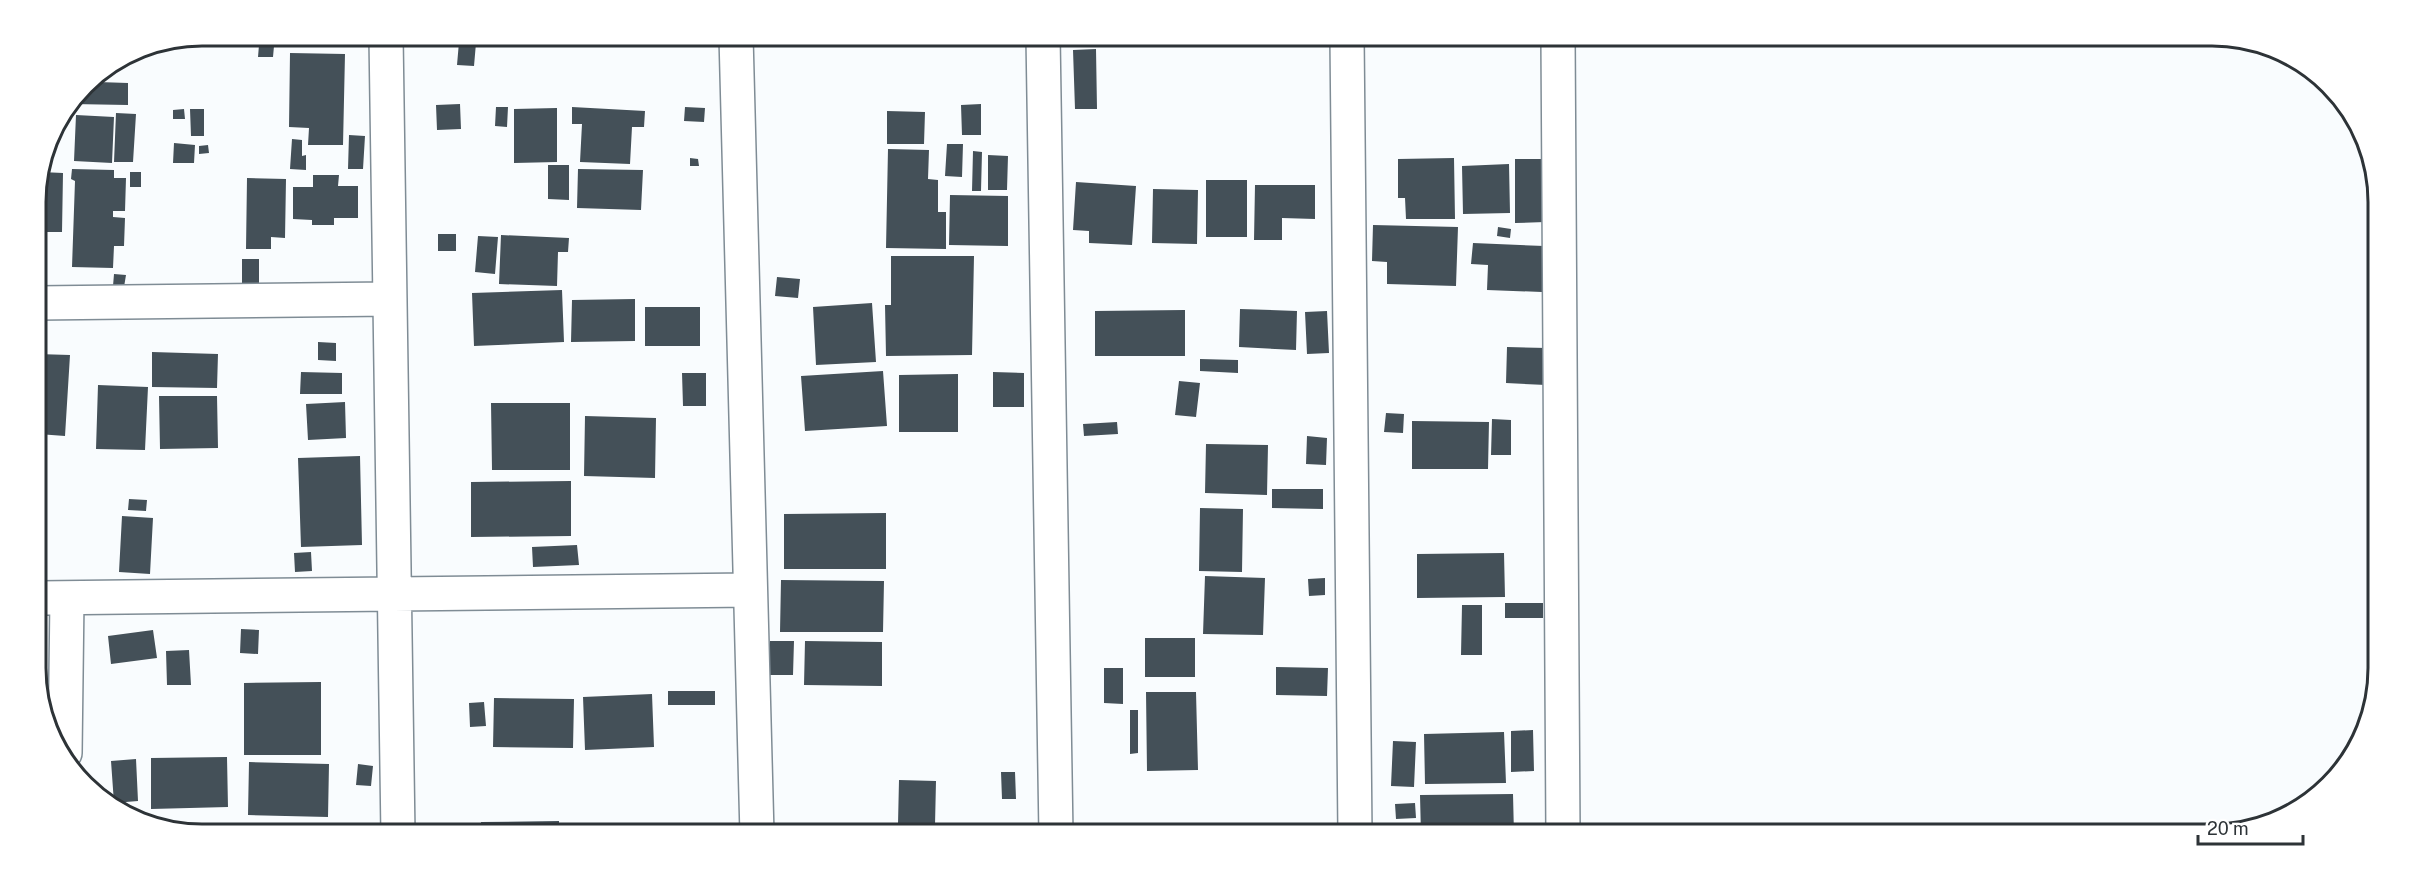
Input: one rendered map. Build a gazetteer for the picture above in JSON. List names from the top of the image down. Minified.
{"scale_bar":"20 m"}
